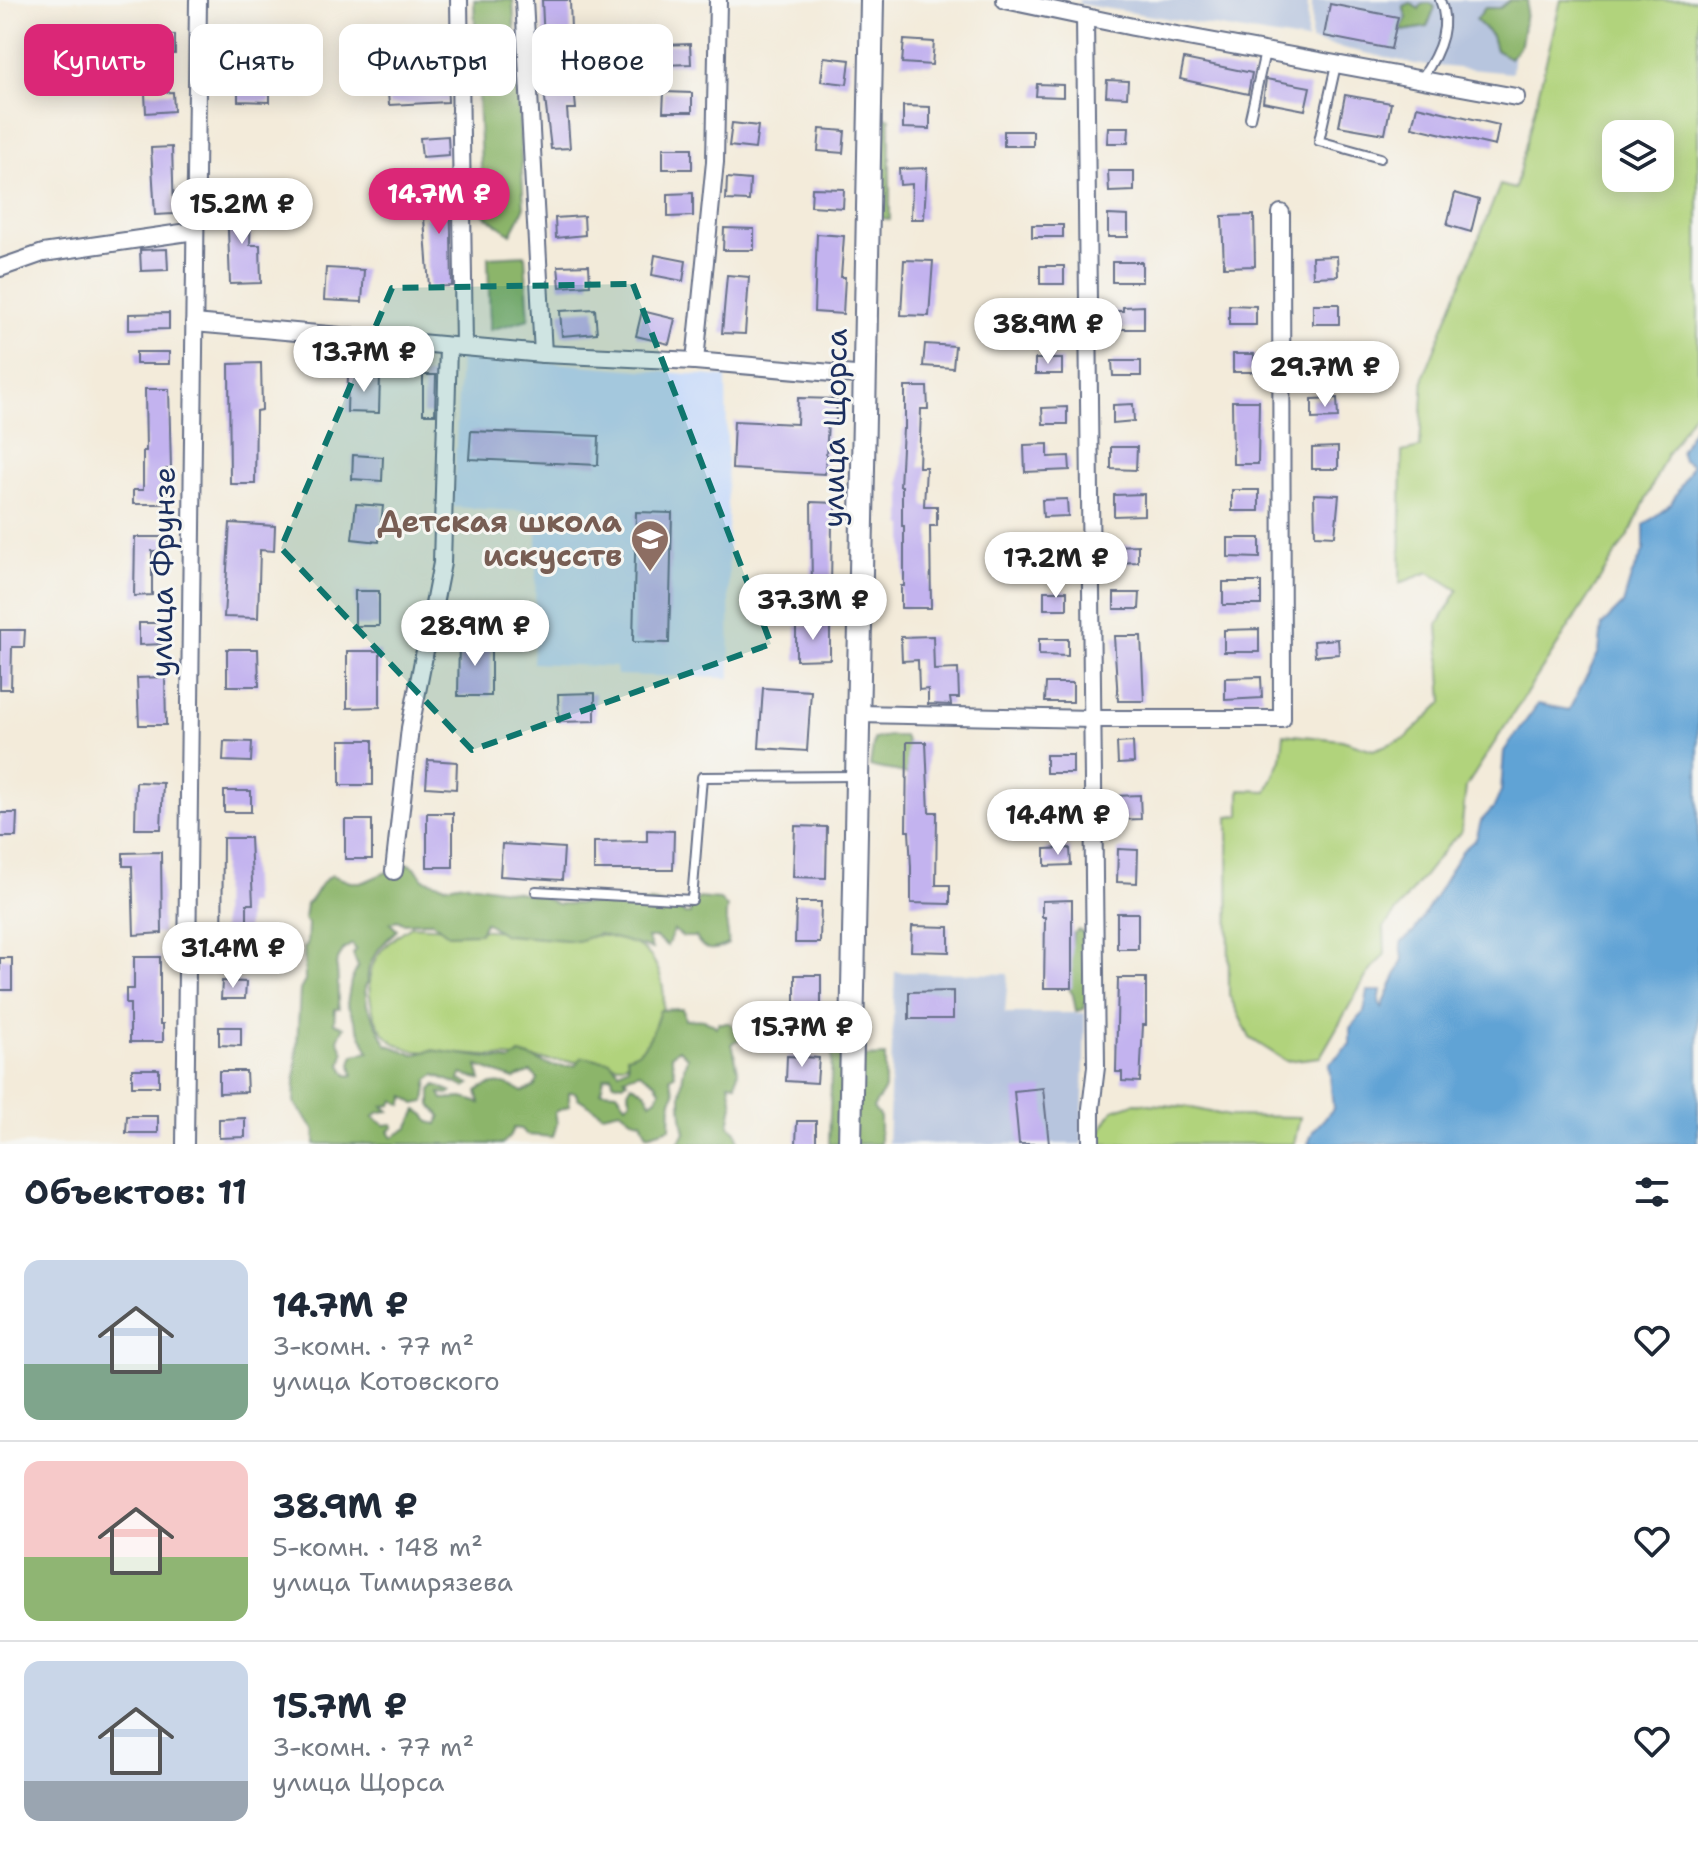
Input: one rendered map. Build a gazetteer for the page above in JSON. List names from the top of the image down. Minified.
{"streets":{"street":["улица Щорса","улица Фрунзе"]},"places":{"school or university":["Детская школа искусств"]},"page":{"chip":["Купить","Снять","Фильтры","Новое"],"price":["14.7M ₽","15.2M ₽","38.9M ₽","13.7M ₽","29.7M ₽","17.2M ₽","37.3M ₽","28.9M ₽","14.4M ₽","31.4M ₽","15.7M ₽"],"heading":"Объектов: 11","list":[{"name":"14.7M ₽","note":"3-комн. · 77 m² · улица Котовского"},{"name":"38.9M ₽","note":"5-комн. · 148 m² · улица Тимирязева"},{"name":"15.7M ₽","note":"3-комн. · 77 m² · улица Щорса"}]}}
